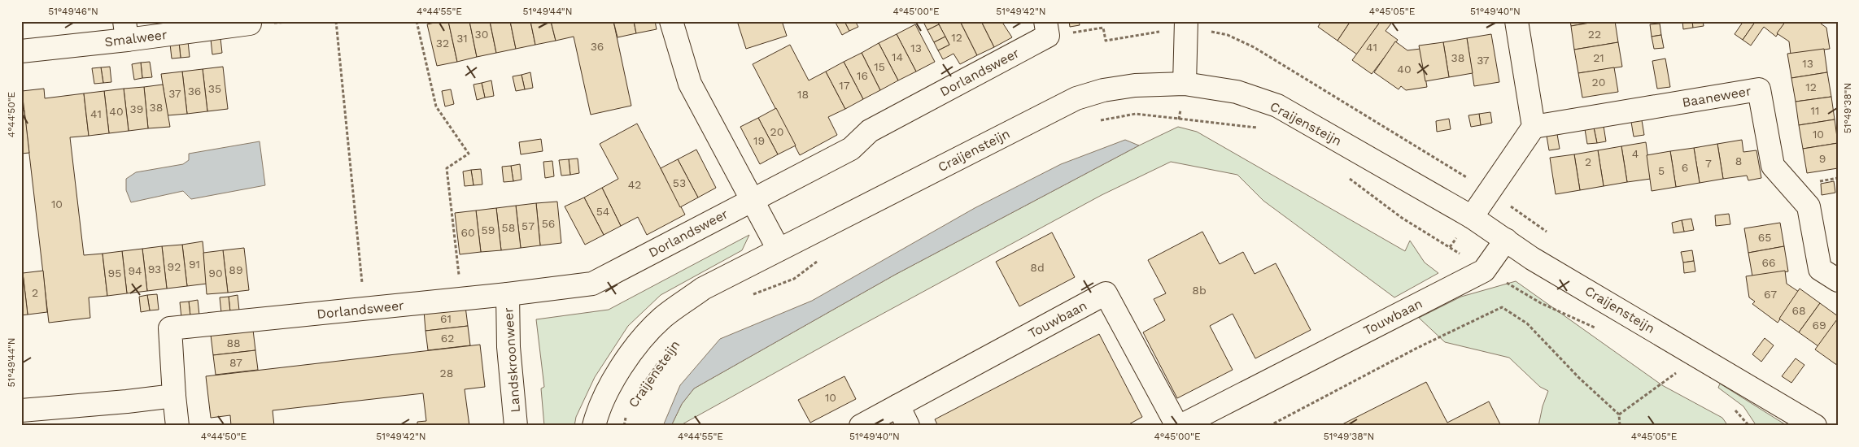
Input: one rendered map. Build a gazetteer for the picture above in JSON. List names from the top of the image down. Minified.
{"streets":{"street":["Smalweer","Dorlandsweer","Baaneweer","Craijensteijn","Touwbaan","Landskroonweer"]},"crossings":[["Dorlandsweer","Landskroonweer"],["Craijensteijn","Touwbaan"]],"house_numbers":["30","22","12","31","32","36","41","13","14","38","21","37","13","15","40","16","20","17","12","35","36","37","18","38","39","11","40","41","20","10","19","4","9","8","2","7","6","5","53","42","10","54","56","57","58","59","60","65","66","91","92","8d","93","89","94","95","90","8b","2","67","68","61","69","62","88","87","28","10"],"coordinates":["51°49'46\"N","4°44'55\"E","51°49'44\"N","4°45'00\"E","51°49'42\"N","4°45'05\"E","51°49'40\"N","51°49'38\"N","4°44'50\"E"]}
